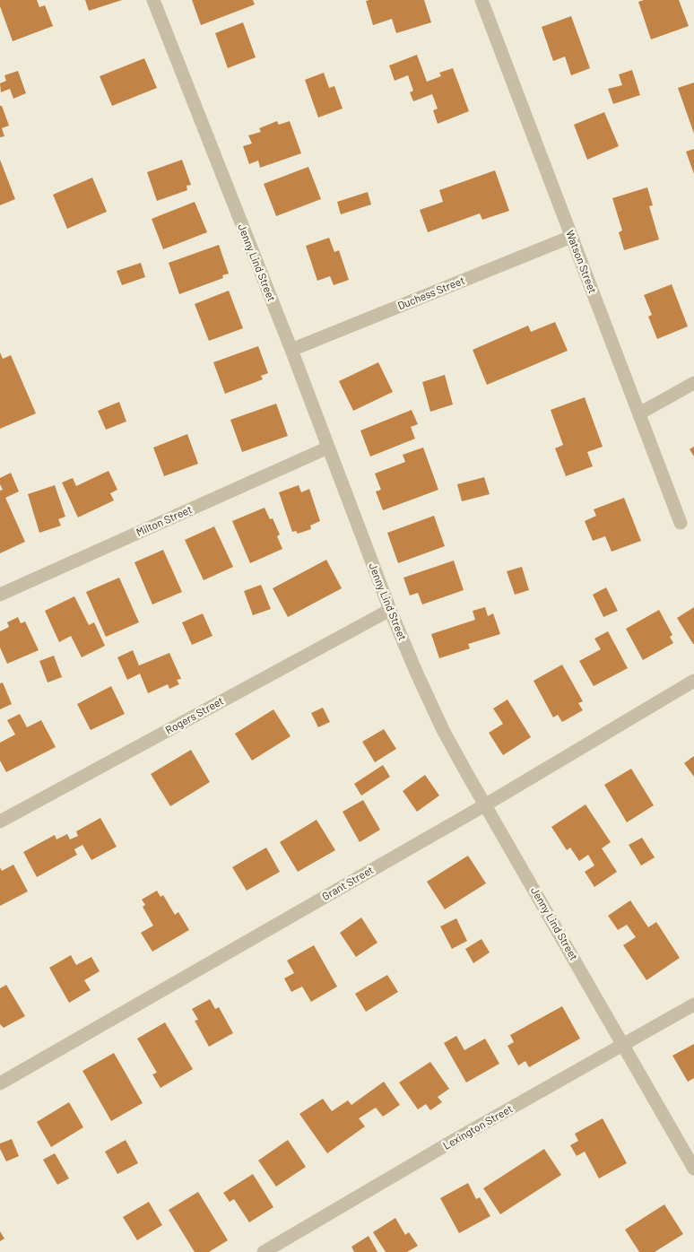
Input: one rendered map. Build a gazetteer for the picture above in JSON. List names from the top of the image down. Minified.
{"streets":{"street":["Watson Street","Jenny Lind Street","Duchess Street","Milton Street","Rogers Street","Grant Street","Lexington Street"]},"crossings":[["Watson Street","Duchess Street"],["Jenny Lind Street","Duchess Street"],["Jenny Lind Street","Milton Street"],["Jenny Lind Street","Rogers Street"],["Jenny Lind Street","Grant Street"],["Jenny Lind Street","Lexington Street"]]}
